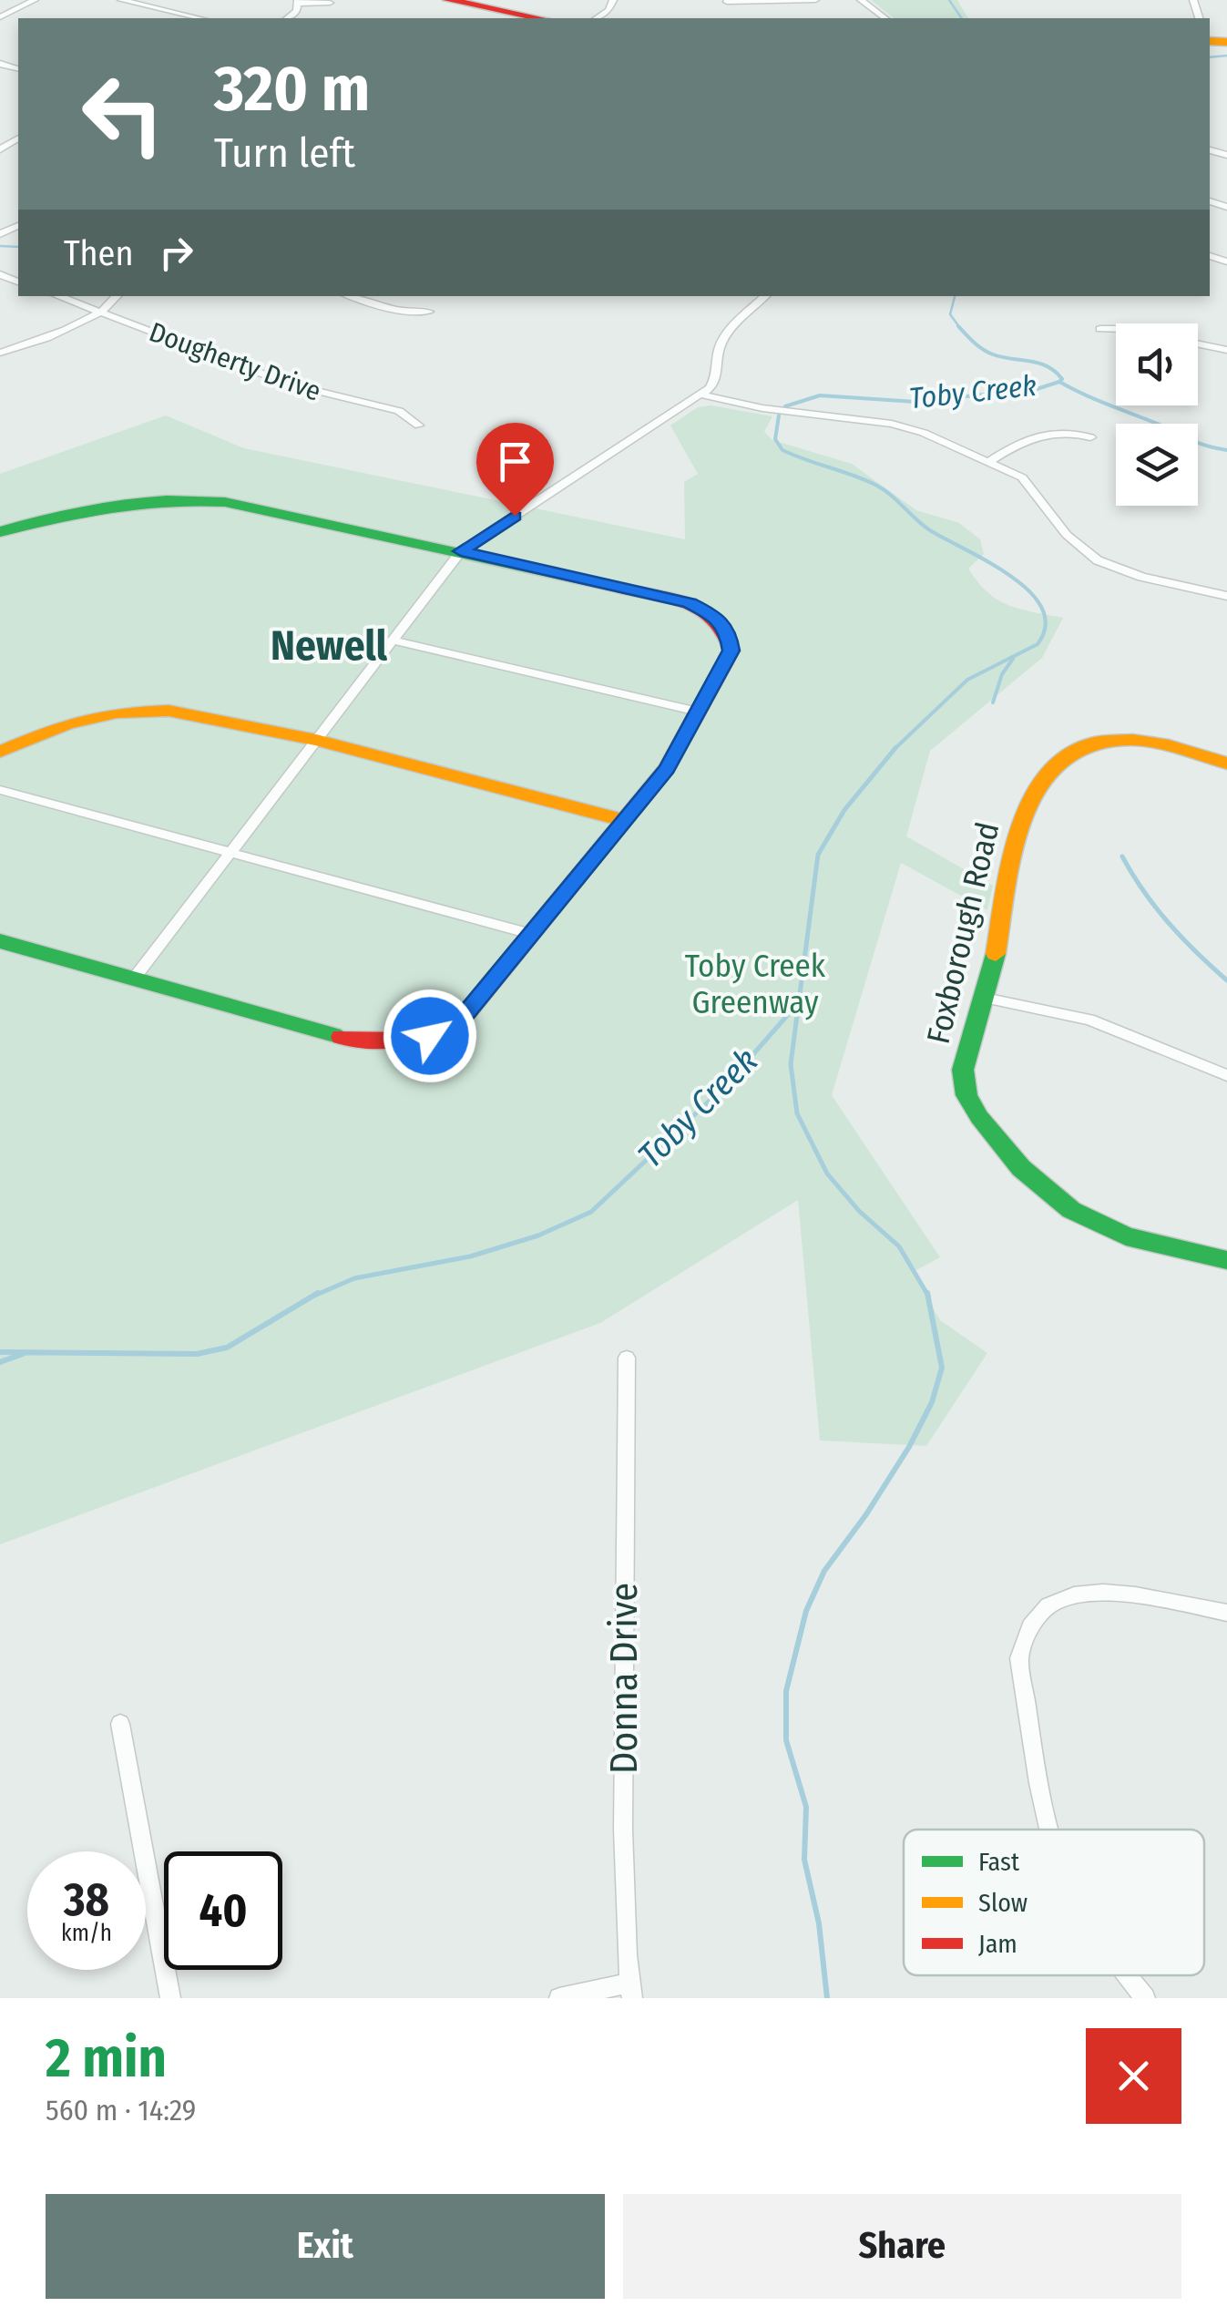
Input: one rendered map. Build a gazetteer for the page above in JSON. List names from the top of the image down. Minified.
{"streets":{"street":["Dougherty Drive","Foxborough Road","Donna Drive"]},"districts":["Newell"],"water":["Toby Creek"],"parks":["Toby Creek Greenway"],"legend":["Fast","Slow","Jam"],"page":{"turn":["320 m","Turn left"],"then":"Then","speed":"38 km/h","limit":"40","heading":["2 min","560 m · 14:29"],"buttons":["Exit","Share"]}}
